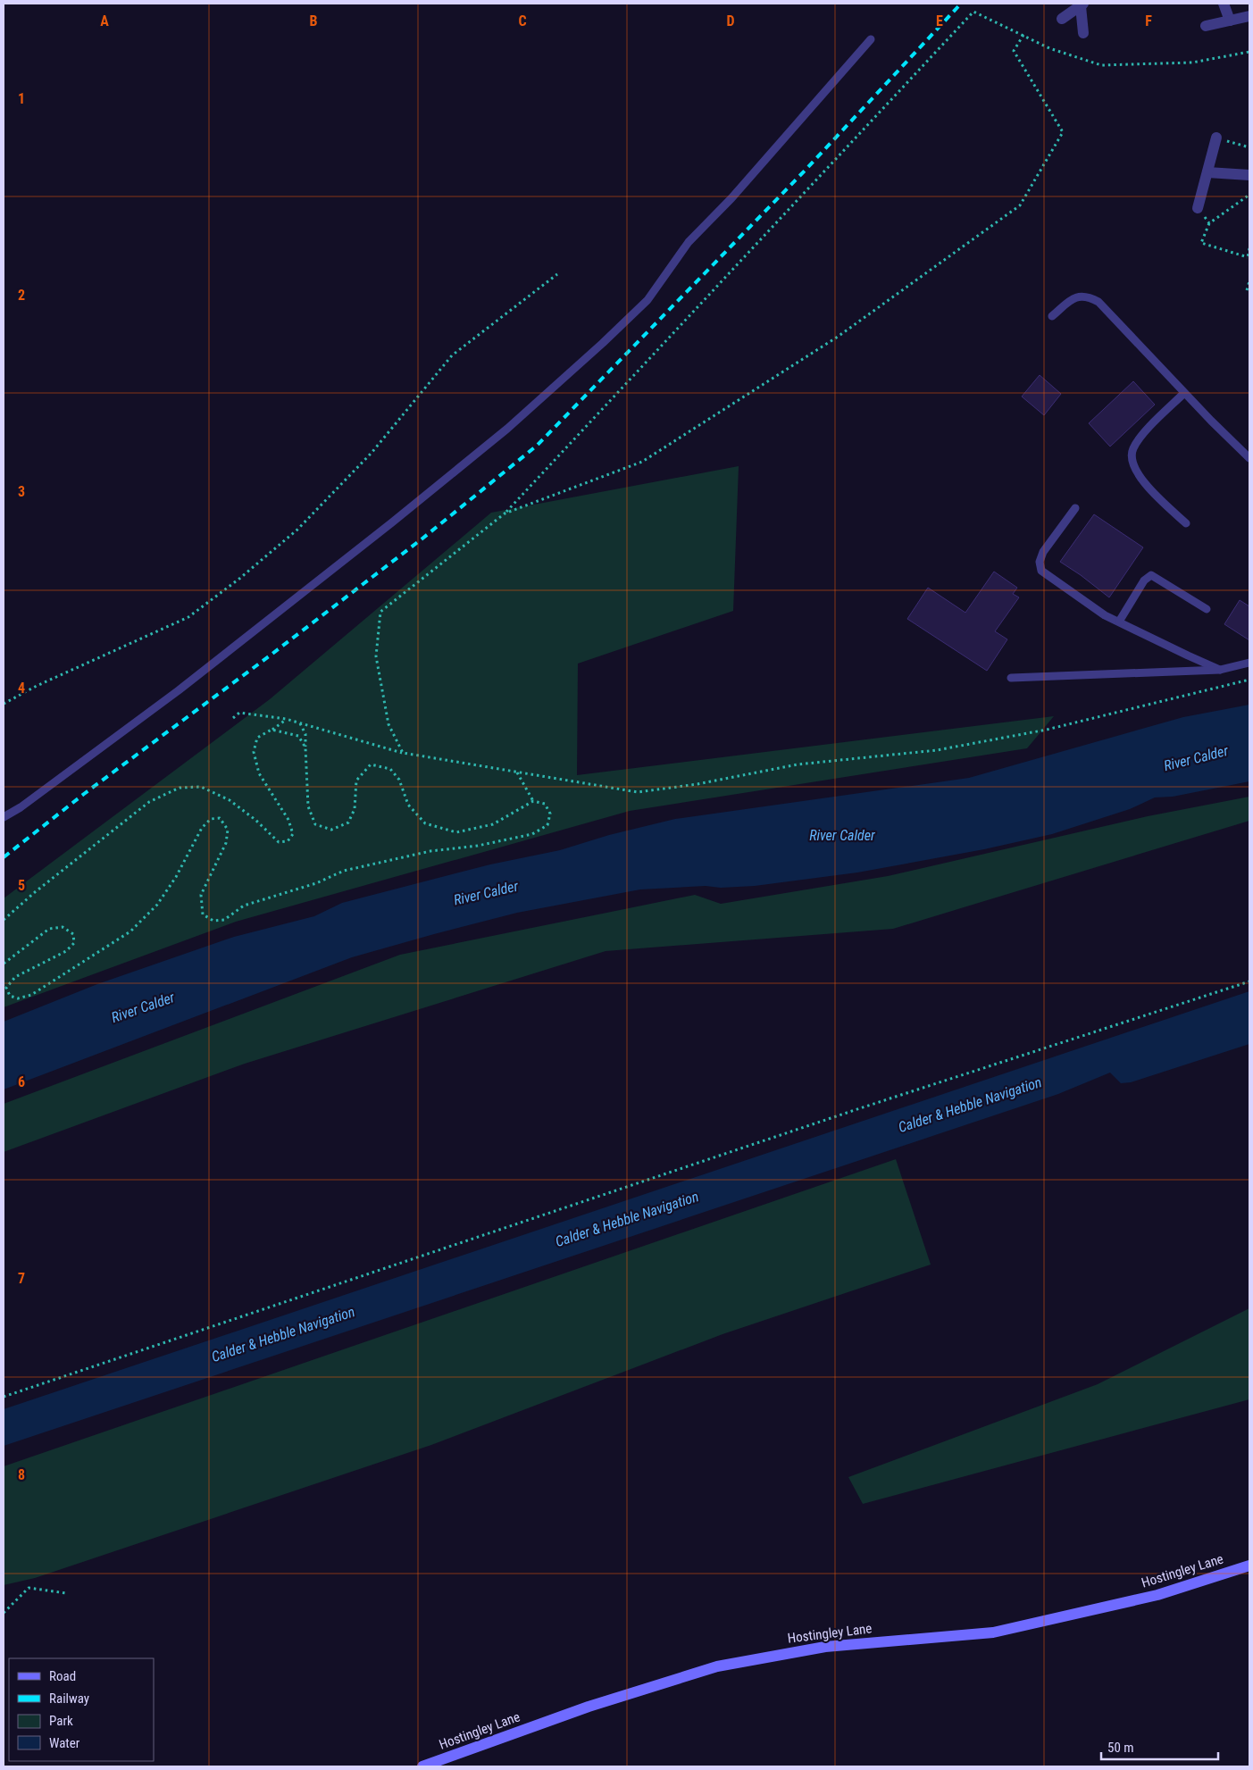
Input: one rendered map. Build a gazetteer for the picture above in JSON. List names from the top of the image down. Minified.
{"streets":{"main road":["Hostingley Lane"]},"water":["River Calder","Calder & Hebble Navigation"],"legend":["Road","Railway","Park","Water"],"scale_bar":"50 m","grid":{"columns":["A","B","C","D","E","F"],"rows":["1","2","3","4","5","6","7","8"]}}
